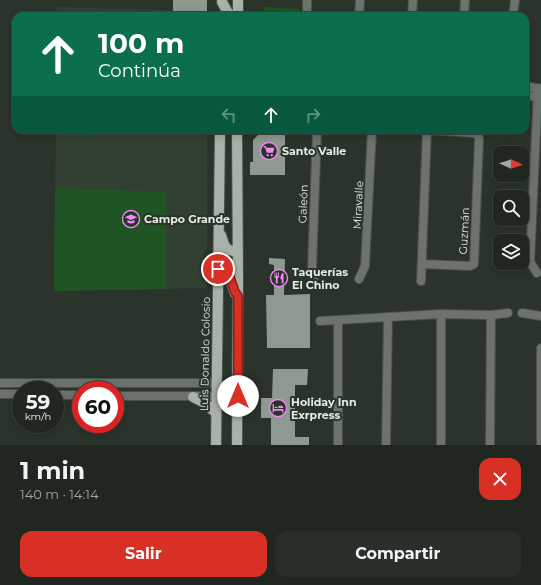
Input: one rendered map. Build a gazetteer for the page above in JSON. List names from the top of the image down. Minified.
{"streets":{"main road":["Luis Donaldo Colosio"],"street":["Galeón","Miravalle","Guzmán"]},"places":{"supermarket":["Santo Valle"],"school or university":["Campo Grande"],"restaurant":["Taquerías El Chino"],"hotel":["Holiday Inn Exrpress"]},"north":"right","page":{"turn":["100 m","Continúa"],"speed":"59 km/h","limit":"60","heading":["1 min","140 m · 14:14"],"buttons":["Salir","Compartir"]}}
